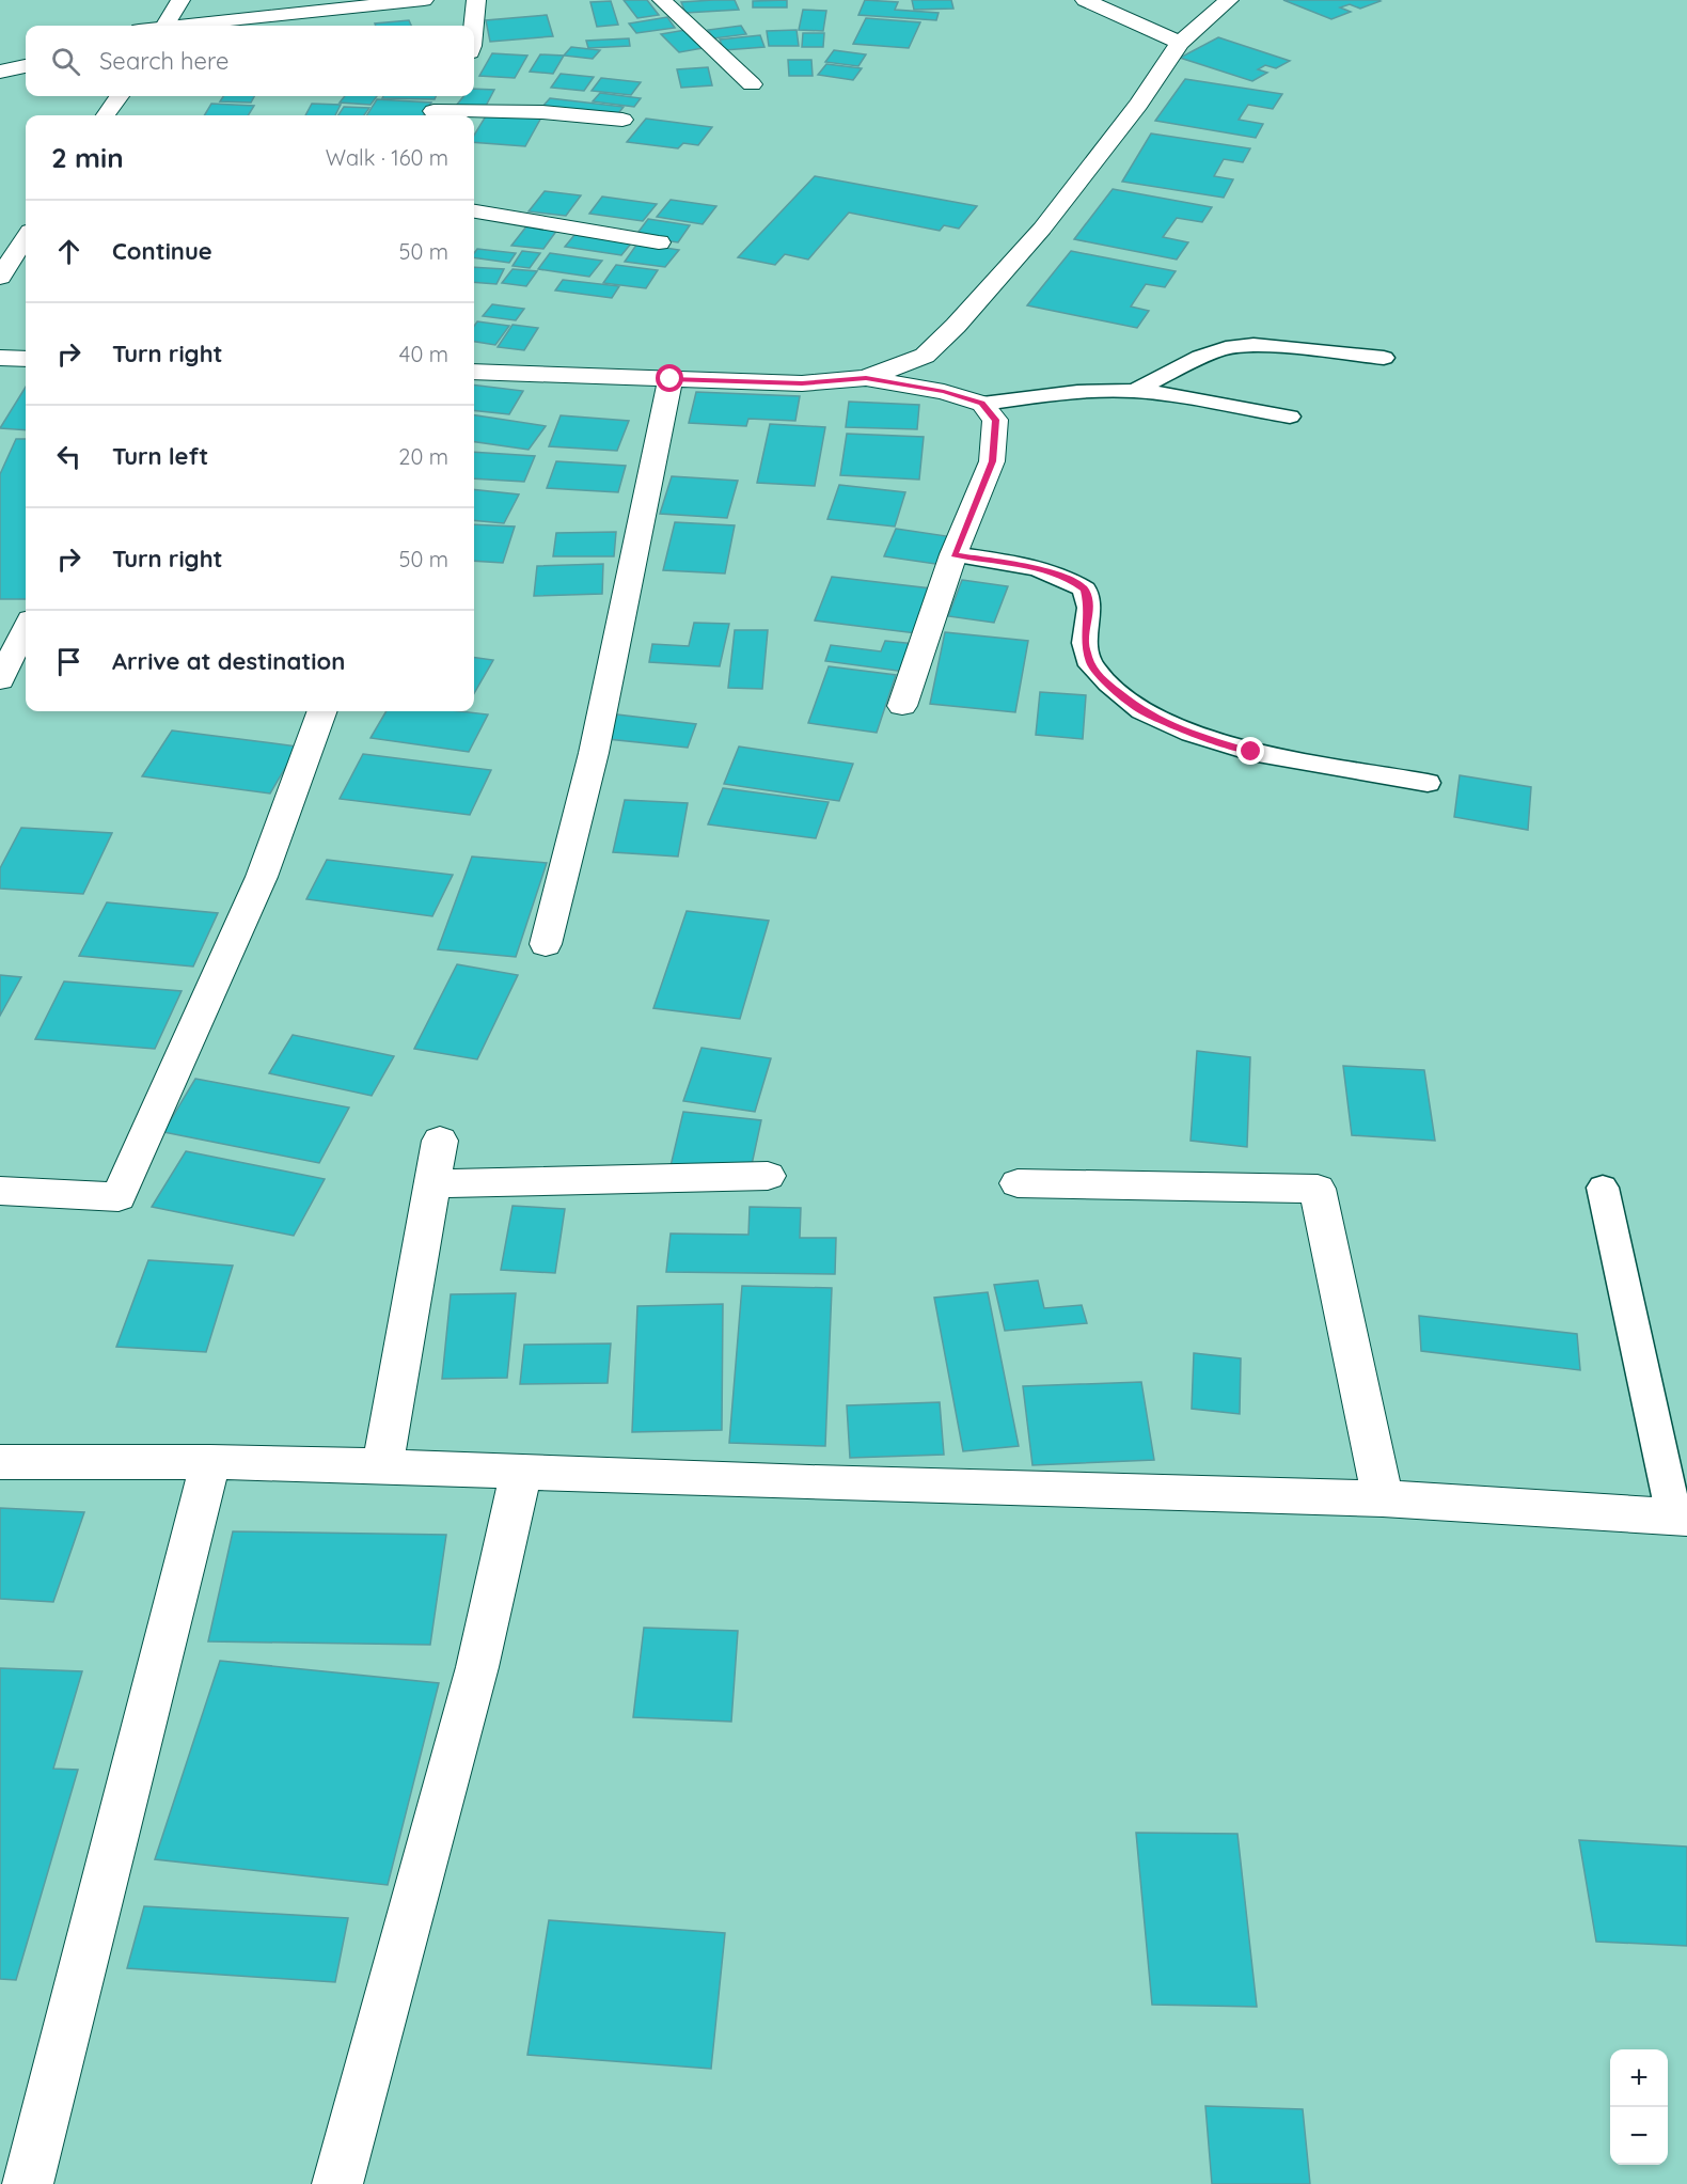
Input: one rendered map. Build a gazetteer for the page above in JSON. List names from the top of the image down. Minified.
{"page":{"search":"Search here","heading":["2 min","Walk · 160 m"],"list":[["Continue","50 m"],["Turn right","40 m"],["Turn left","20 m"],["Turn right","50 m"],"Arrive at destination"],"map_buttons":["+","−"]}}
